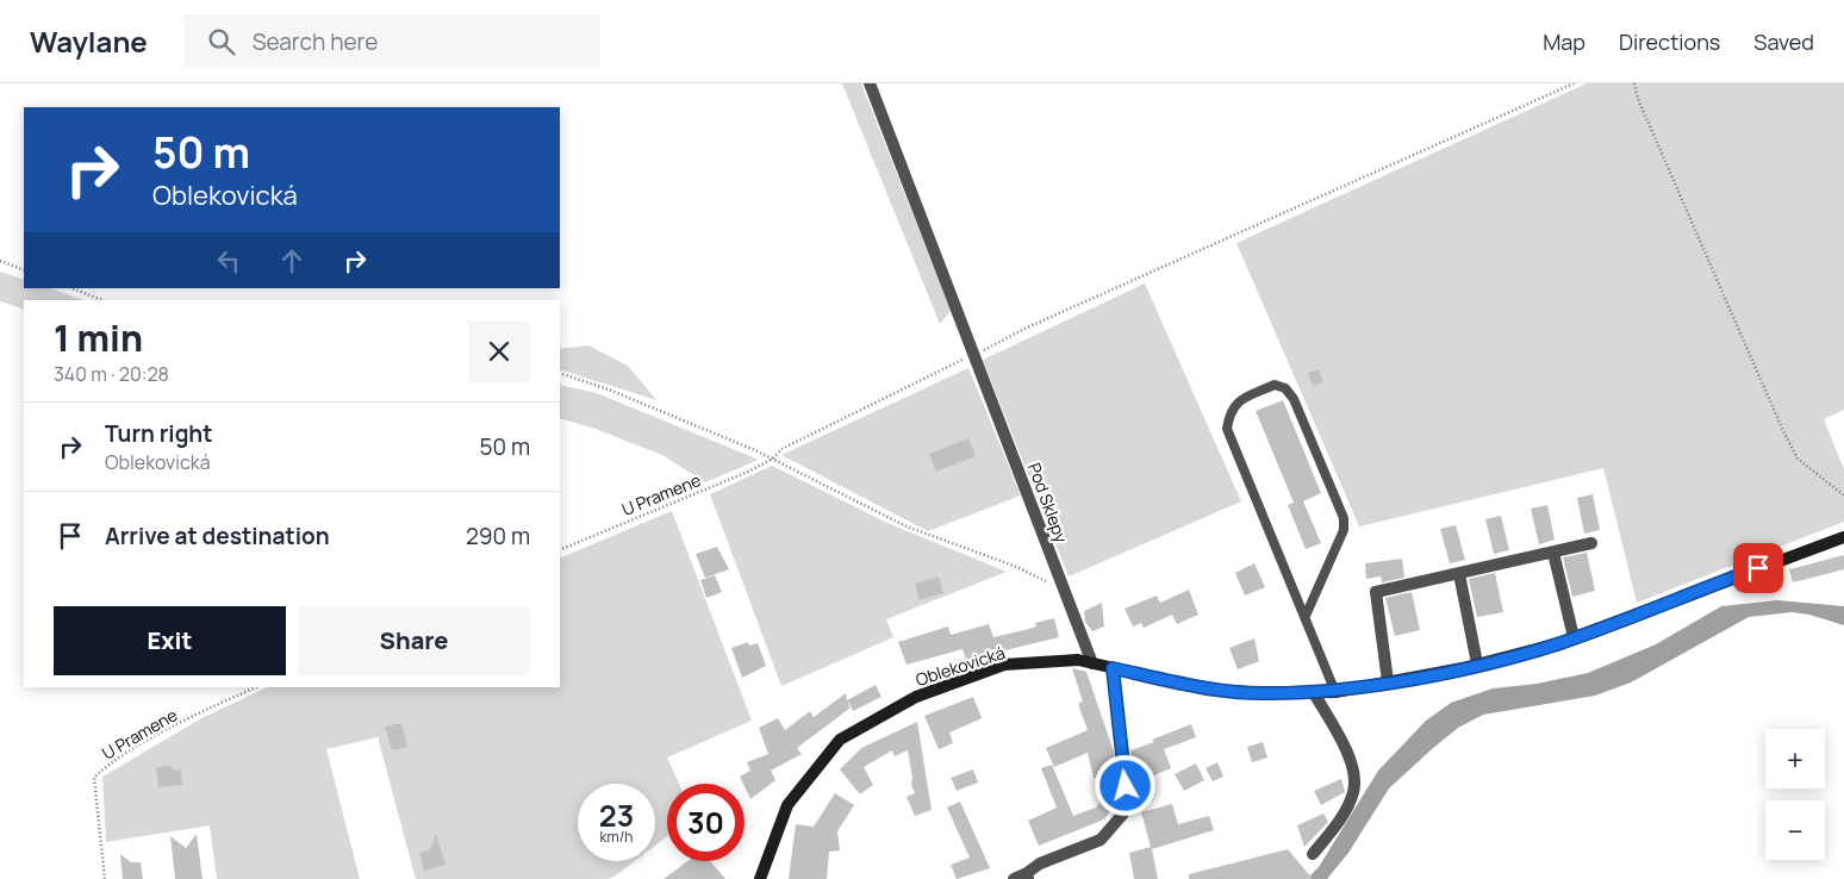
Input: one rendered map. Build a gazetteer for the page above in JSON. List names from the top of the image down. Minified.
{"streets":{"street":["Pod Sklepy","Oblekovická"],"path":["U Pramene"]},"crossings":[["U Pramene","Pod Sklepy"],["Pod Sklepy","Oblekovická"]],"page":{"header":"Waylane","search":"Search here","nav":["Map","Directions","Saved"],"turn":["50 m","Oblekovická"],"heading":["1 min","340 m · 20:28"],"list":[{"name":"Turn right","note":"Oblekovická","value":"50 m"},{"name":"Arrive at destination","value":"290 m"}],"buttons":["Exit","Share"],"map_buttons":["+","−"],"speed":"23 km/h","limit":"30"}}
